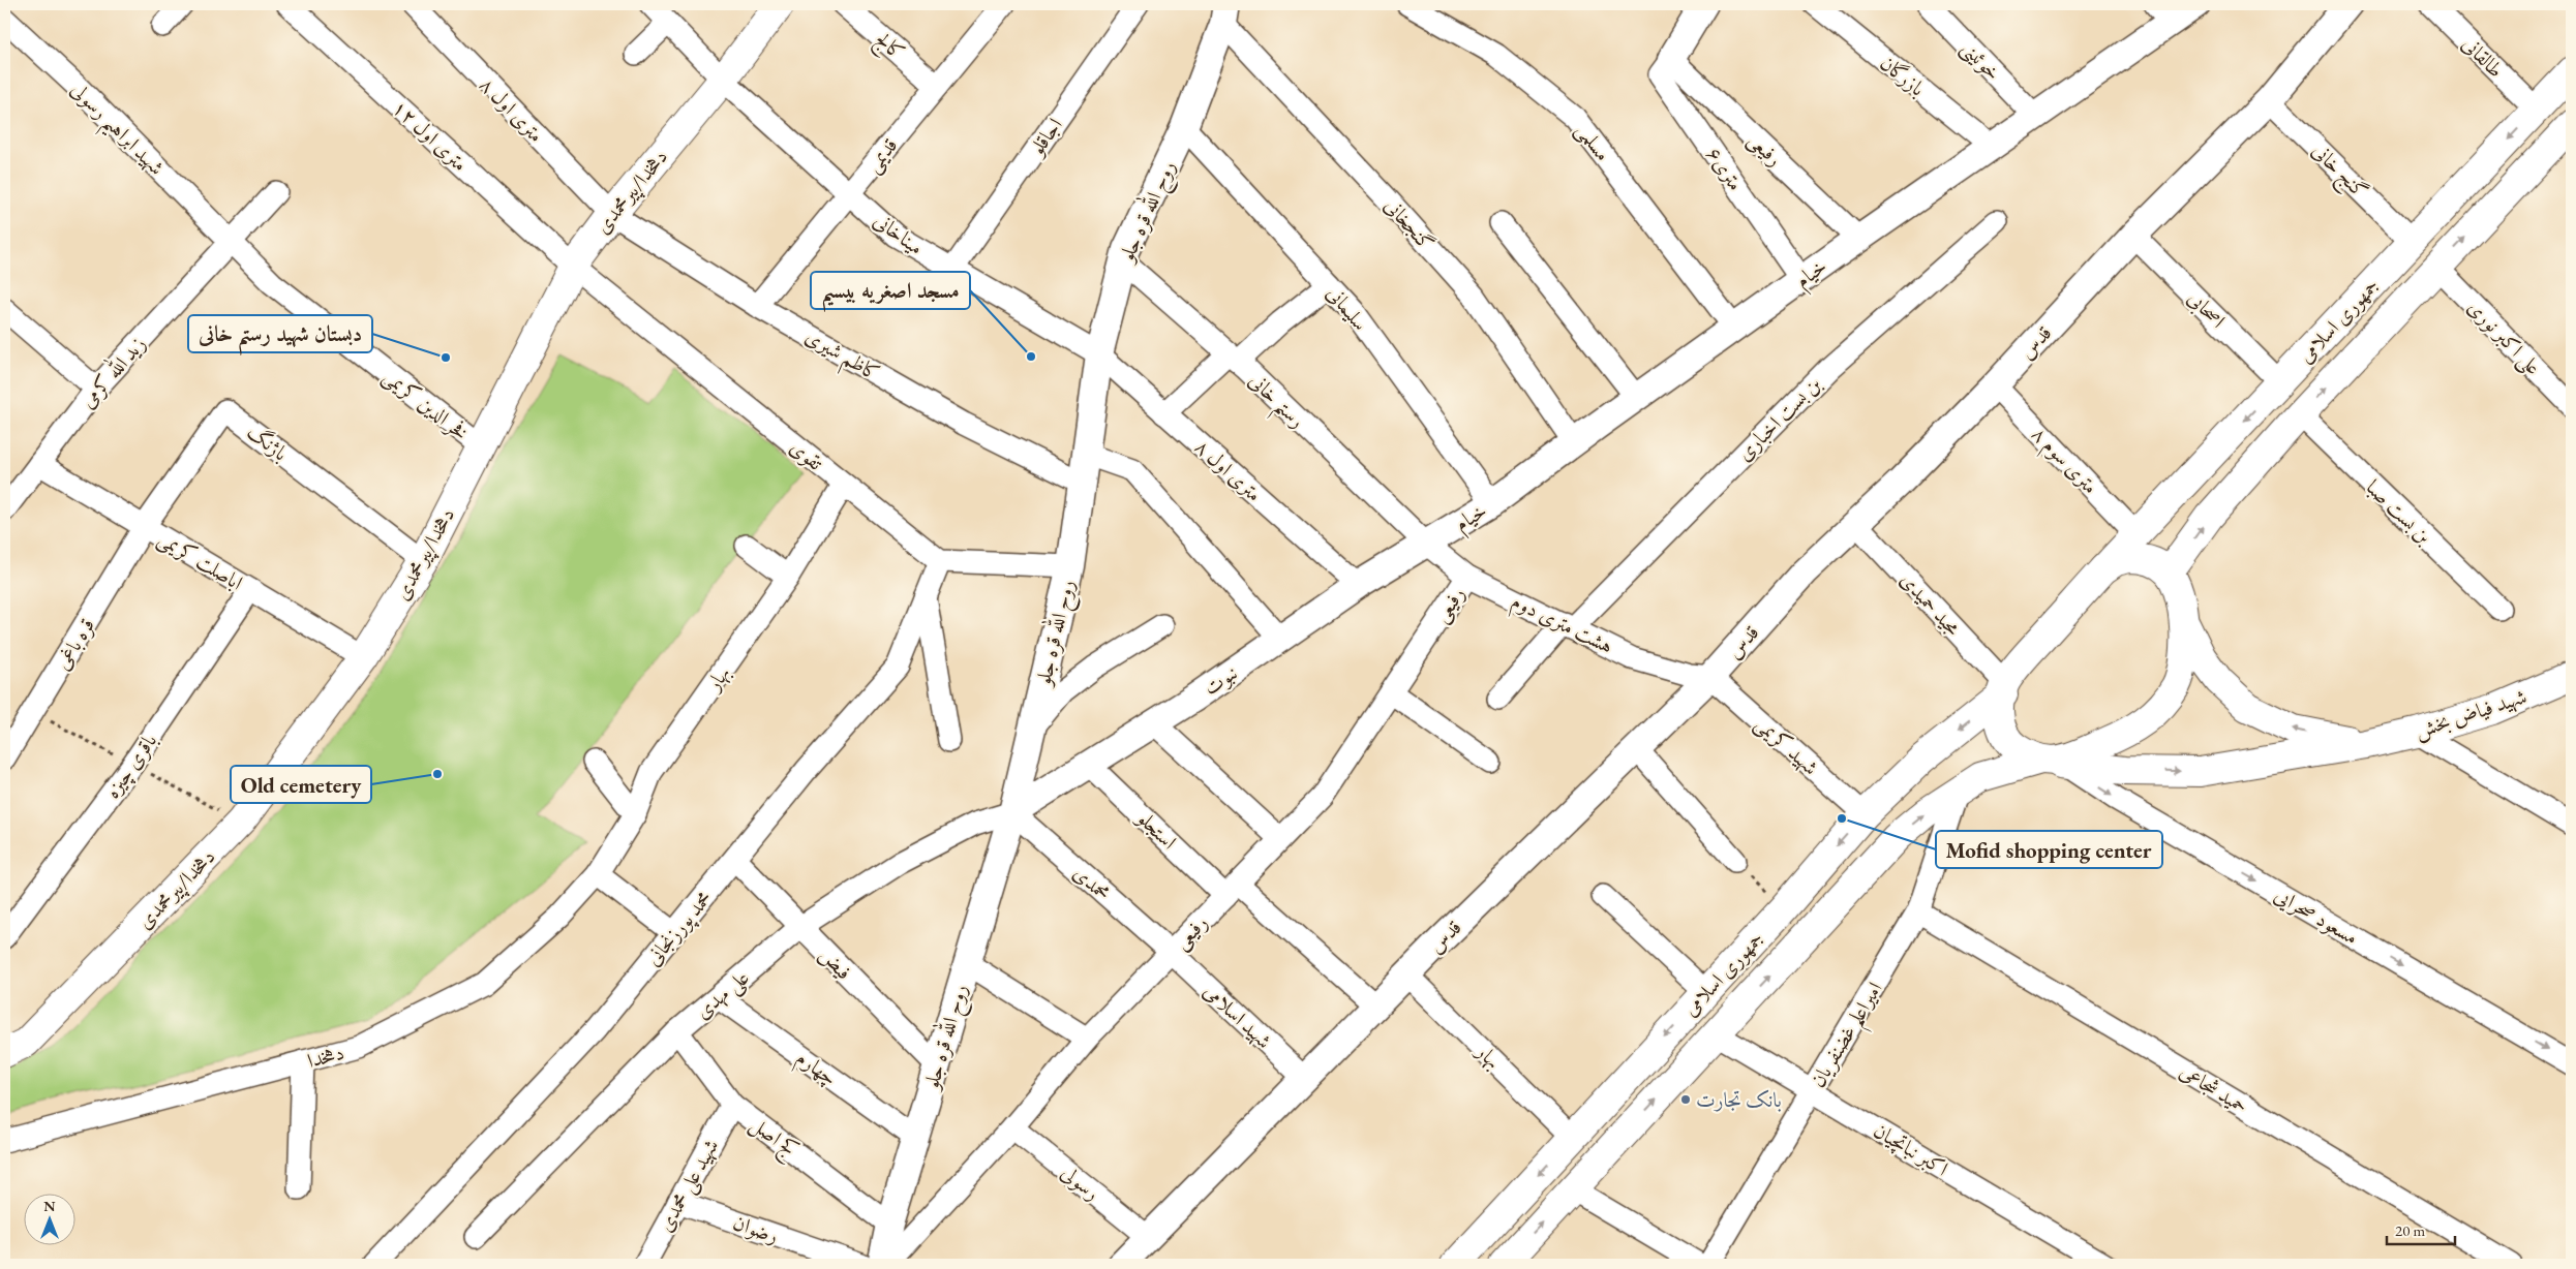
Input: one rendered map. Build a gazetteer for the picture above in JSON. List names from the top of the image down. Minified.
{"streets":{"main road":["دهخدا/پیرمحمدی","جمهوری اسلامی","شهید فیاض بخش"],"street":["کالج","طالقانی","خوئینی","بازرگان","۸ متری اول","شهید ابراهیم رسولی","۱۲ متری اول","اجاقلو","مسلمی","رفیعی","قدیمی","۶متری","گنج خانی","روح الله قره جلو","گنجخانی","میناخانی","خیام","سلیمانی","اصحابی","علی اکبر نوری","قدس","کاظم شیری","زید الله کرمی","رستم خانی","فخر الدین کریمی","بن بست اخباری","باژنگ","تقوی","۸ متری سوم","بن بست صبا","اباصلت کریمی","مجید حمیدی","هشت متری دوم","قره باغی","بهار","نبوت","شهید کریمی","باقری چیزه","استجلو","محمدی","مسعود صحرایی","محمد پورزنجانی","فیض","علی مهدی","شهید اسلامی","امیراعلم غضنفریان","دهخدا","چهارم","حمید شجاعی","کج اصل","اکبر نباتچیان","رسولی","شهید علی محمدی","رضوان"]},"crossings":[["کالج","قدیمی"],["طالقانی","جمهوری اسلامی"],["خوئینی","خیام"],["بازرگان","خیام"],["۸ متری اول","دهخدا/پیرمحمدی"],["۸ متری اول","روح الله قره جلو"],["۸ متری اول","میناخانی"],["۸ متری اول","کاظم شیری"],["۸ متری اول","نبوت"],["شهید ابراهیم رسولی","زید الله کرمی"],["شهید ابراهیم رسولی","فخر الدین کریمی"],["۱۲ متری اول","دهخدا/پیرمحمدی"],["۱۲ متری اول","تقوی"],["اجاقلو","میناخانی"],["مسلمی","خیام"],["رفیعی","۶متری"],["رفیعی","خیام"],["رفیعی","هشت متری دوم"],["رفیعی","استجلو"],["رفیعی","محمدی"],["رفیعی","شهید اسلامی"],["رفیعی","رسولی"],["قدیمی","میناخانی"],["قدیمی","کاظم شیری"],["۶متری","خیام"],["گنج خانی","جمهوری اسلامی"],["گنج خانی","قدس"],["دهخدا/پیرمحمدی","میناخانی"],["دهخدا/پیرمحمدی","کاظم شیری"],["دهخدا/پیرمحمدی","فخر الدین کریمی"],["دهخدا/پیرمحمدی","باژنگ"],["دهخدا/پیرمحمدی","تقوی"],["دهخدا/پیرمحمدی","اباصلت کریمی"],["روح الله قره جلو","گنجخانی"],["روح الله قره جلو","میناخانی"],["روح الله قره جلو","سلیمانی"],["روح الله قره جلو","کاظم شیری"],["روح الله قره جلو","رستم خانی"],["روح الله قره جلو","نبوت"],["روح الله قره جلو","محمدی"],["روح الله قره جلو","فیض"],["روح الله قره جلو","علی مهدی"],["روح الله قره جلو","چهارم"],["روح الله قره جلو","کج اصل"],["گنجخانی","خیام"],["خیام","سلیمانی"],["خیام","رستم خانی"],["خیام","هشت متری دوم"],["خیام","نبوت"],["اصحابی","جمهوری اسلامی"],["اصحابی","قدس"],["جمهوری اسلامی","علی اکبر نوری"],["جمهوری اسلامی","۸ متری سوم"],["جمهوری اسلامی","بن بست صبا"],["جمهوری اسلامی","مجید حمیدی"],["جمهوری اسلامی","بهار"],["جمهوری اسلامی","شهید فیاض بخش"],["جمهوری اسلامی","شهید کریمی"],["جمهوری اسلامی","مسعود صحرایی"],["جمهوری اسلامی","امیراعلم غضنفریان"],["جمهوری اسلامی","اکبر نباتچیان"],["قدس","۸ متری سوم"],["قدس","مجید حمیدی"],["قدس","هشت متری دوم"],["قدس","بهار"],["قدس","شهید کریمی"],["قدس","استجلو"],["قدس","شهید اسلامی"],["قدس","رسولی"],["زید الله کرمی","فخر الدین کریمی"],["زید الله کرمی","اباصلت کریمی"],["رستم خانی","هشت متری دوم"],["رستم خانی","نبوت"],["بن بست اخباری","هشت متری دوم"],["باژنگ","اباصلت کریمی"],["باژنگ","قره باغی"],["تقوی","بهار"],["تقوی","محمد پورزنجانی"],["اباصلت کریمی","قره باغی"],["اباصلت کریمی","باقری چیزه"],["هشت متری دوم","نبوت"],["هشت متری دوم","شهید کریمی"],["بهار","دهخدا"],["نبوت","استجلو"],["نبوت","محمدی"],["نبوت","علی مهدی"],["شهید فیاض بخش","مسعود صحرایی"],["محمدی","علی مهدی"],["محمدی","شهید اسلامی"],["محمد پورزنجانی","فیض"],["فیض","علی مهدی"],["علی مهدی","چهارم"],["علی مهدی","کج اصل"],["امیراعلم غضنفریان","حمید شجاعی"],["امیراعلم غضنفریان","اکبر نباتچیان"],["کج اصل","شهید علی محمدی"],["شهید علی محمدی","رضوان"]],"one_way":["شهید فیاض بخش","مسعود صحرایی"],"places":["مسجد اصغریه بیسیم","دبستان شهید رستم خانی","Old cemetery","Mofid shopping center","بانک تجارت"],"scale_bar":"20 m","north":"top"}
